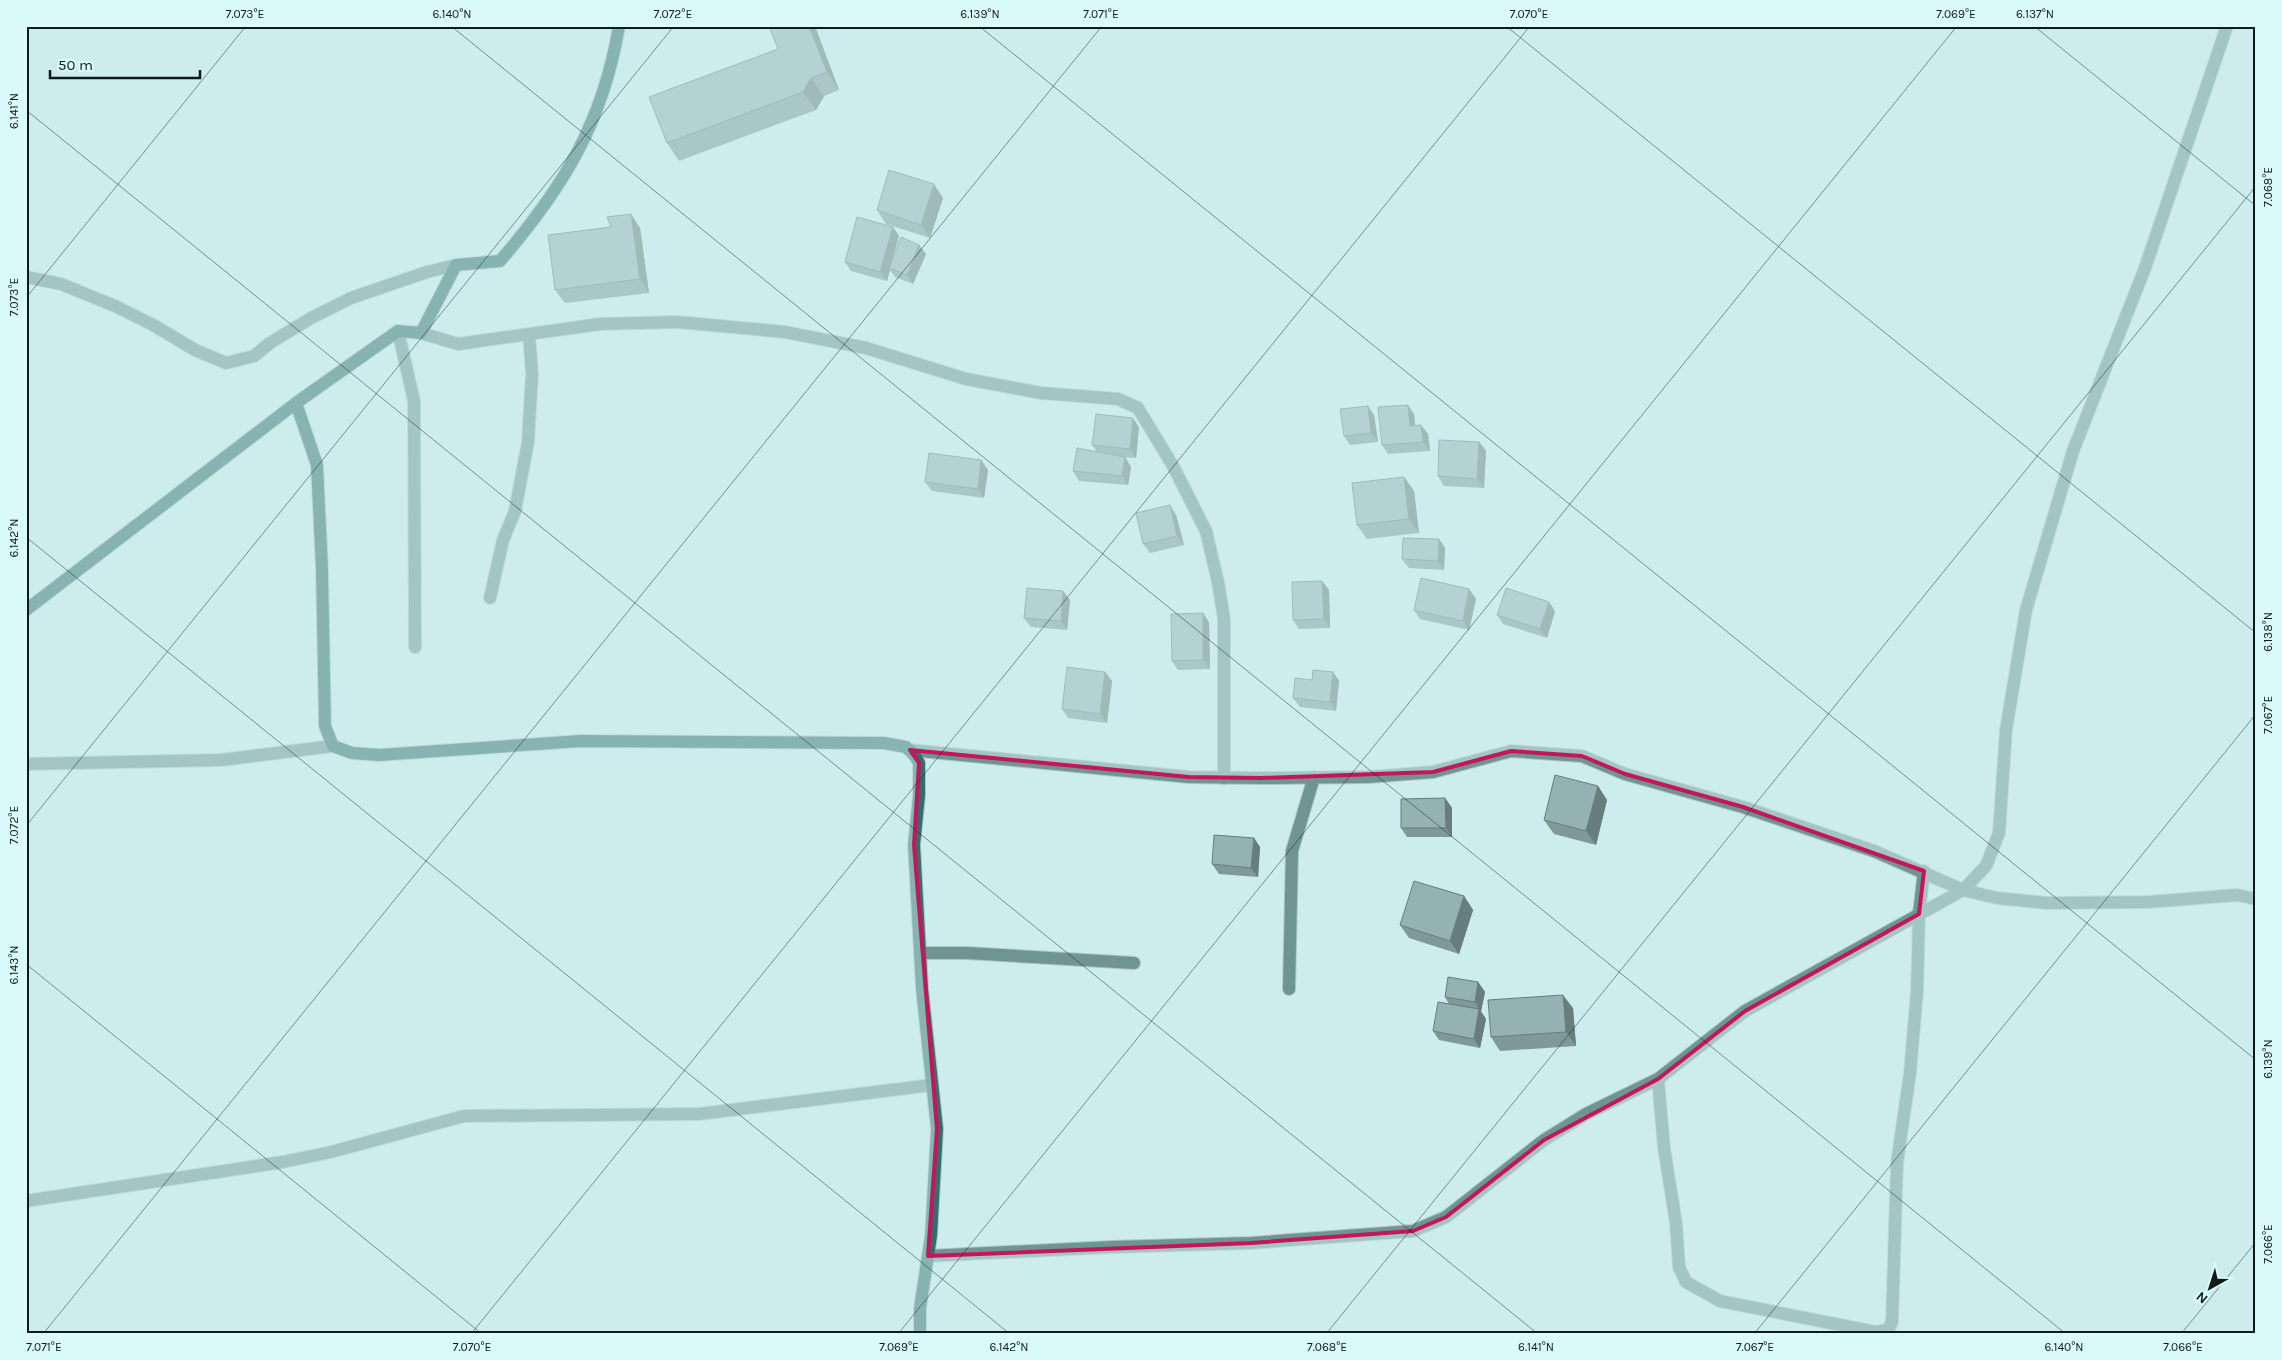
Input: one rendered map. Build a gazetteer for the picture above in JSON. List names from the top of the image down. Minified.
{"scale_bar":"50 m","north":"bottom left","coordinates":["7.073°E","6.140°N","7.072°E","6.139°N","7.071°E","7.070°E","7.069°E","6.137°N","6.141°N","7.068°E","6.142°N","6.138°N","7.067°E","6.143°N","7.066°E"]}
